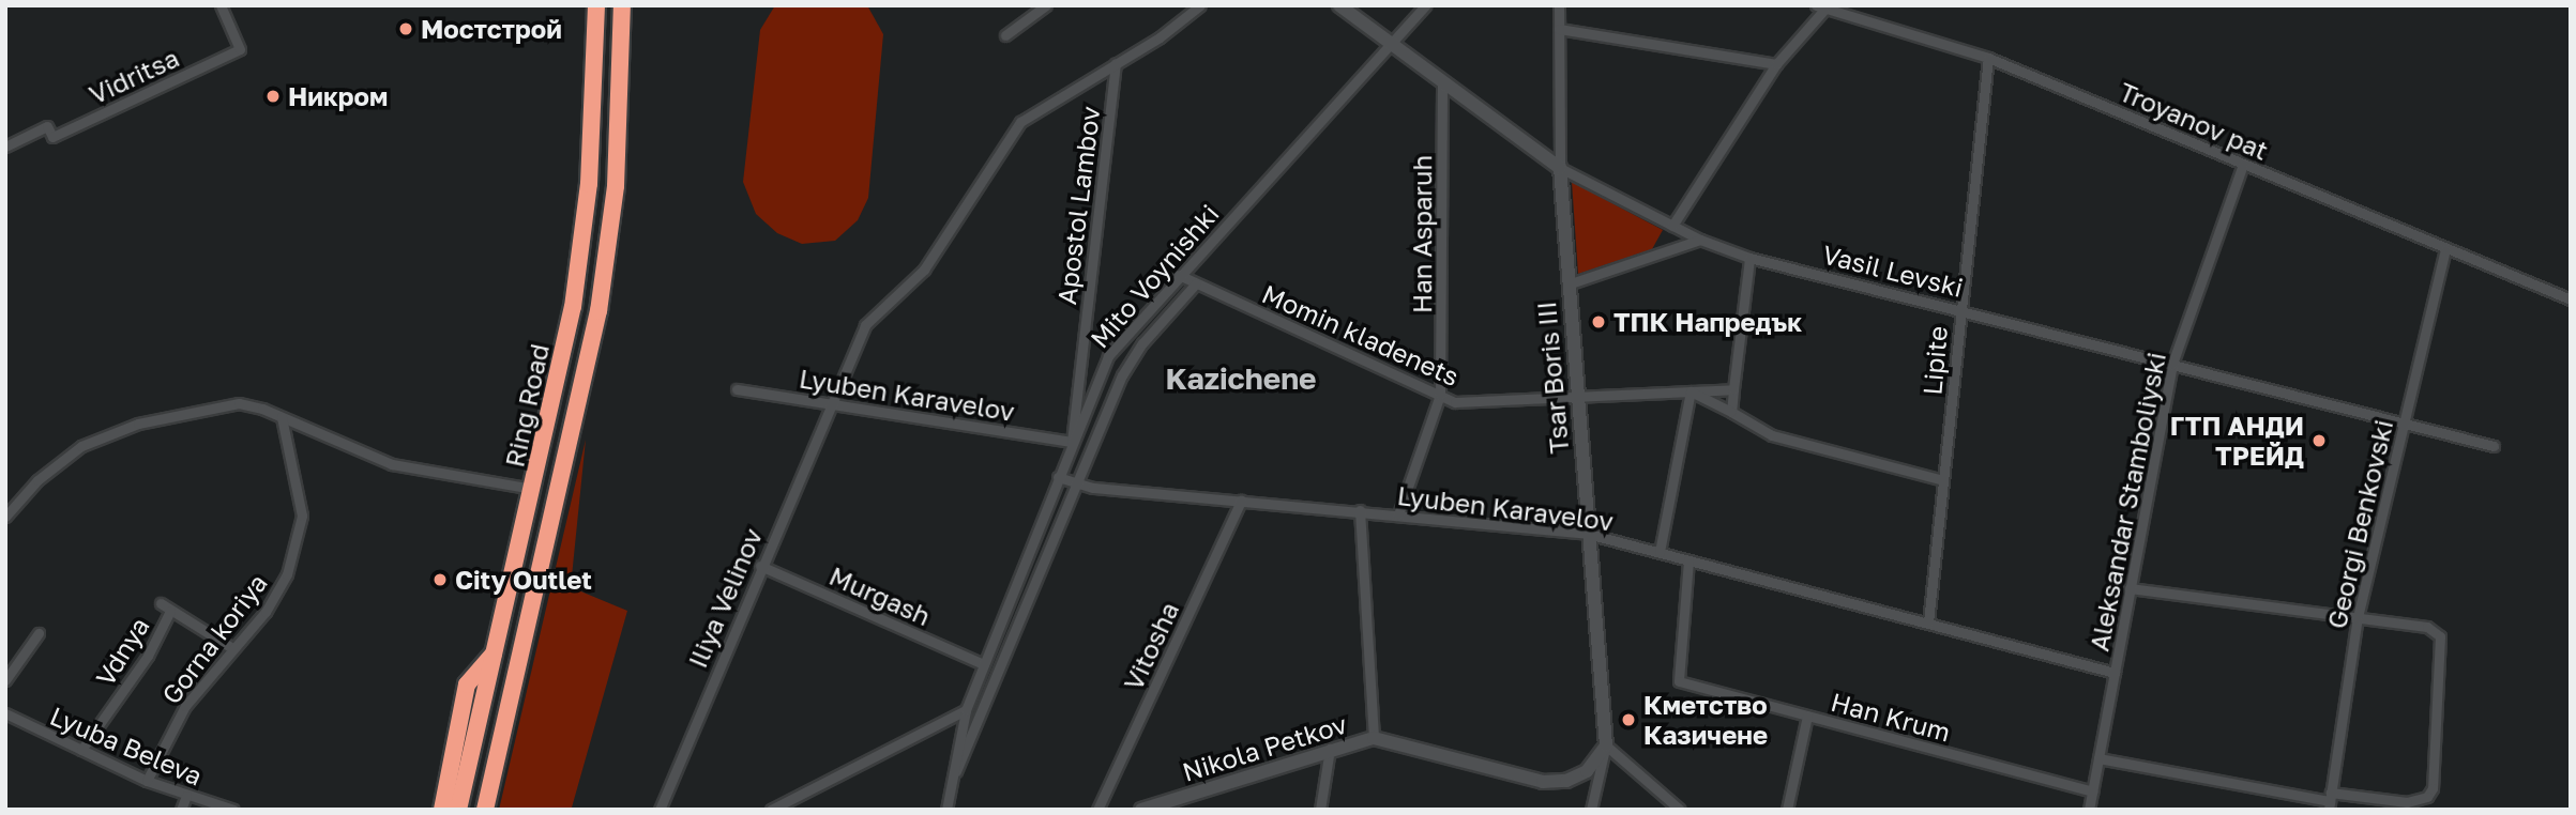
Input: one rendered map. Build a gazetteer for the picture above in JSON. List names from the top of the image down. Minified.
{"streets":{"highway":["Ring Road"],"street":["Vidritsa","Troyanov pat","Apostol Lambov","Han Asparuh","Vasil Levski","Mito Voynishki","Momin kladenets","Lipite","Tsar Boris III","Lyuben Karavelov","Aleksandar Stamboliyski","Georgi Benkovski","Murgash","Iliya Velinov","Gorna koriya","Vitosha","Vdnya","Han Krum","Lyuba Beleva","Nikola Petkov"]},"crossings":[["Troyanov pat","Lipite"],["Troyanov pat","Aleksandar Stamboliyski"],["Troyanov pat","Georgi Benkovski"],["Apostol Lambov","Mito Voynishki"],["Apostol Lambov","Lyuben Karavelov"],["Apostol Lambov","Iliya Velinov"],["Han Asparuh","Vasil Levski"],["Han Asparuh","Momin kladenets"],["Han Asparuh","Lyuben Karavelov"],["Vasil Levski","Mito Voynishki"],["Vasil Levski","Lipite"],["Vasil Levski","Tsar Boris III"],["Vasil Levski","Aleksandar Stamboliyski"],["Vasil Levski","Georgi Benkovski"],["Mito Voynishki","Momin kladenets"],["Mito Voynishki","Lyuben Karavelov"],["Mito Voynishki","Murgash"],["Momin kladenets","Tsar Boris III"],["Lipite","Lyuben Karavelov"],["Tsar Boris III","Lyuben Karavelov"],["Tsar Boris III","Nikola Petkov"],["Lyuben Karavelov","Aleksandar Stamboliyski"],["Lyuben Karavelov","Iliya Velinov"],["Lyuben Karavelov","Vitosha"],["Lyuben Karavelov","Han Krum"],["Aleksandar Stamboliyski","Han Krum"],["Murgash","Iliya Velinov"],["Gorna koriya","Lyuba Beleva"],["Vdnya","Lyuba Beleva"]],"districts":["Kazichene"],"places":["Мостстрой","Никром","ТПК Напредък","ГТП АНДИ ТРЕЙД","City Outlet","Кметство Казичене"]}
